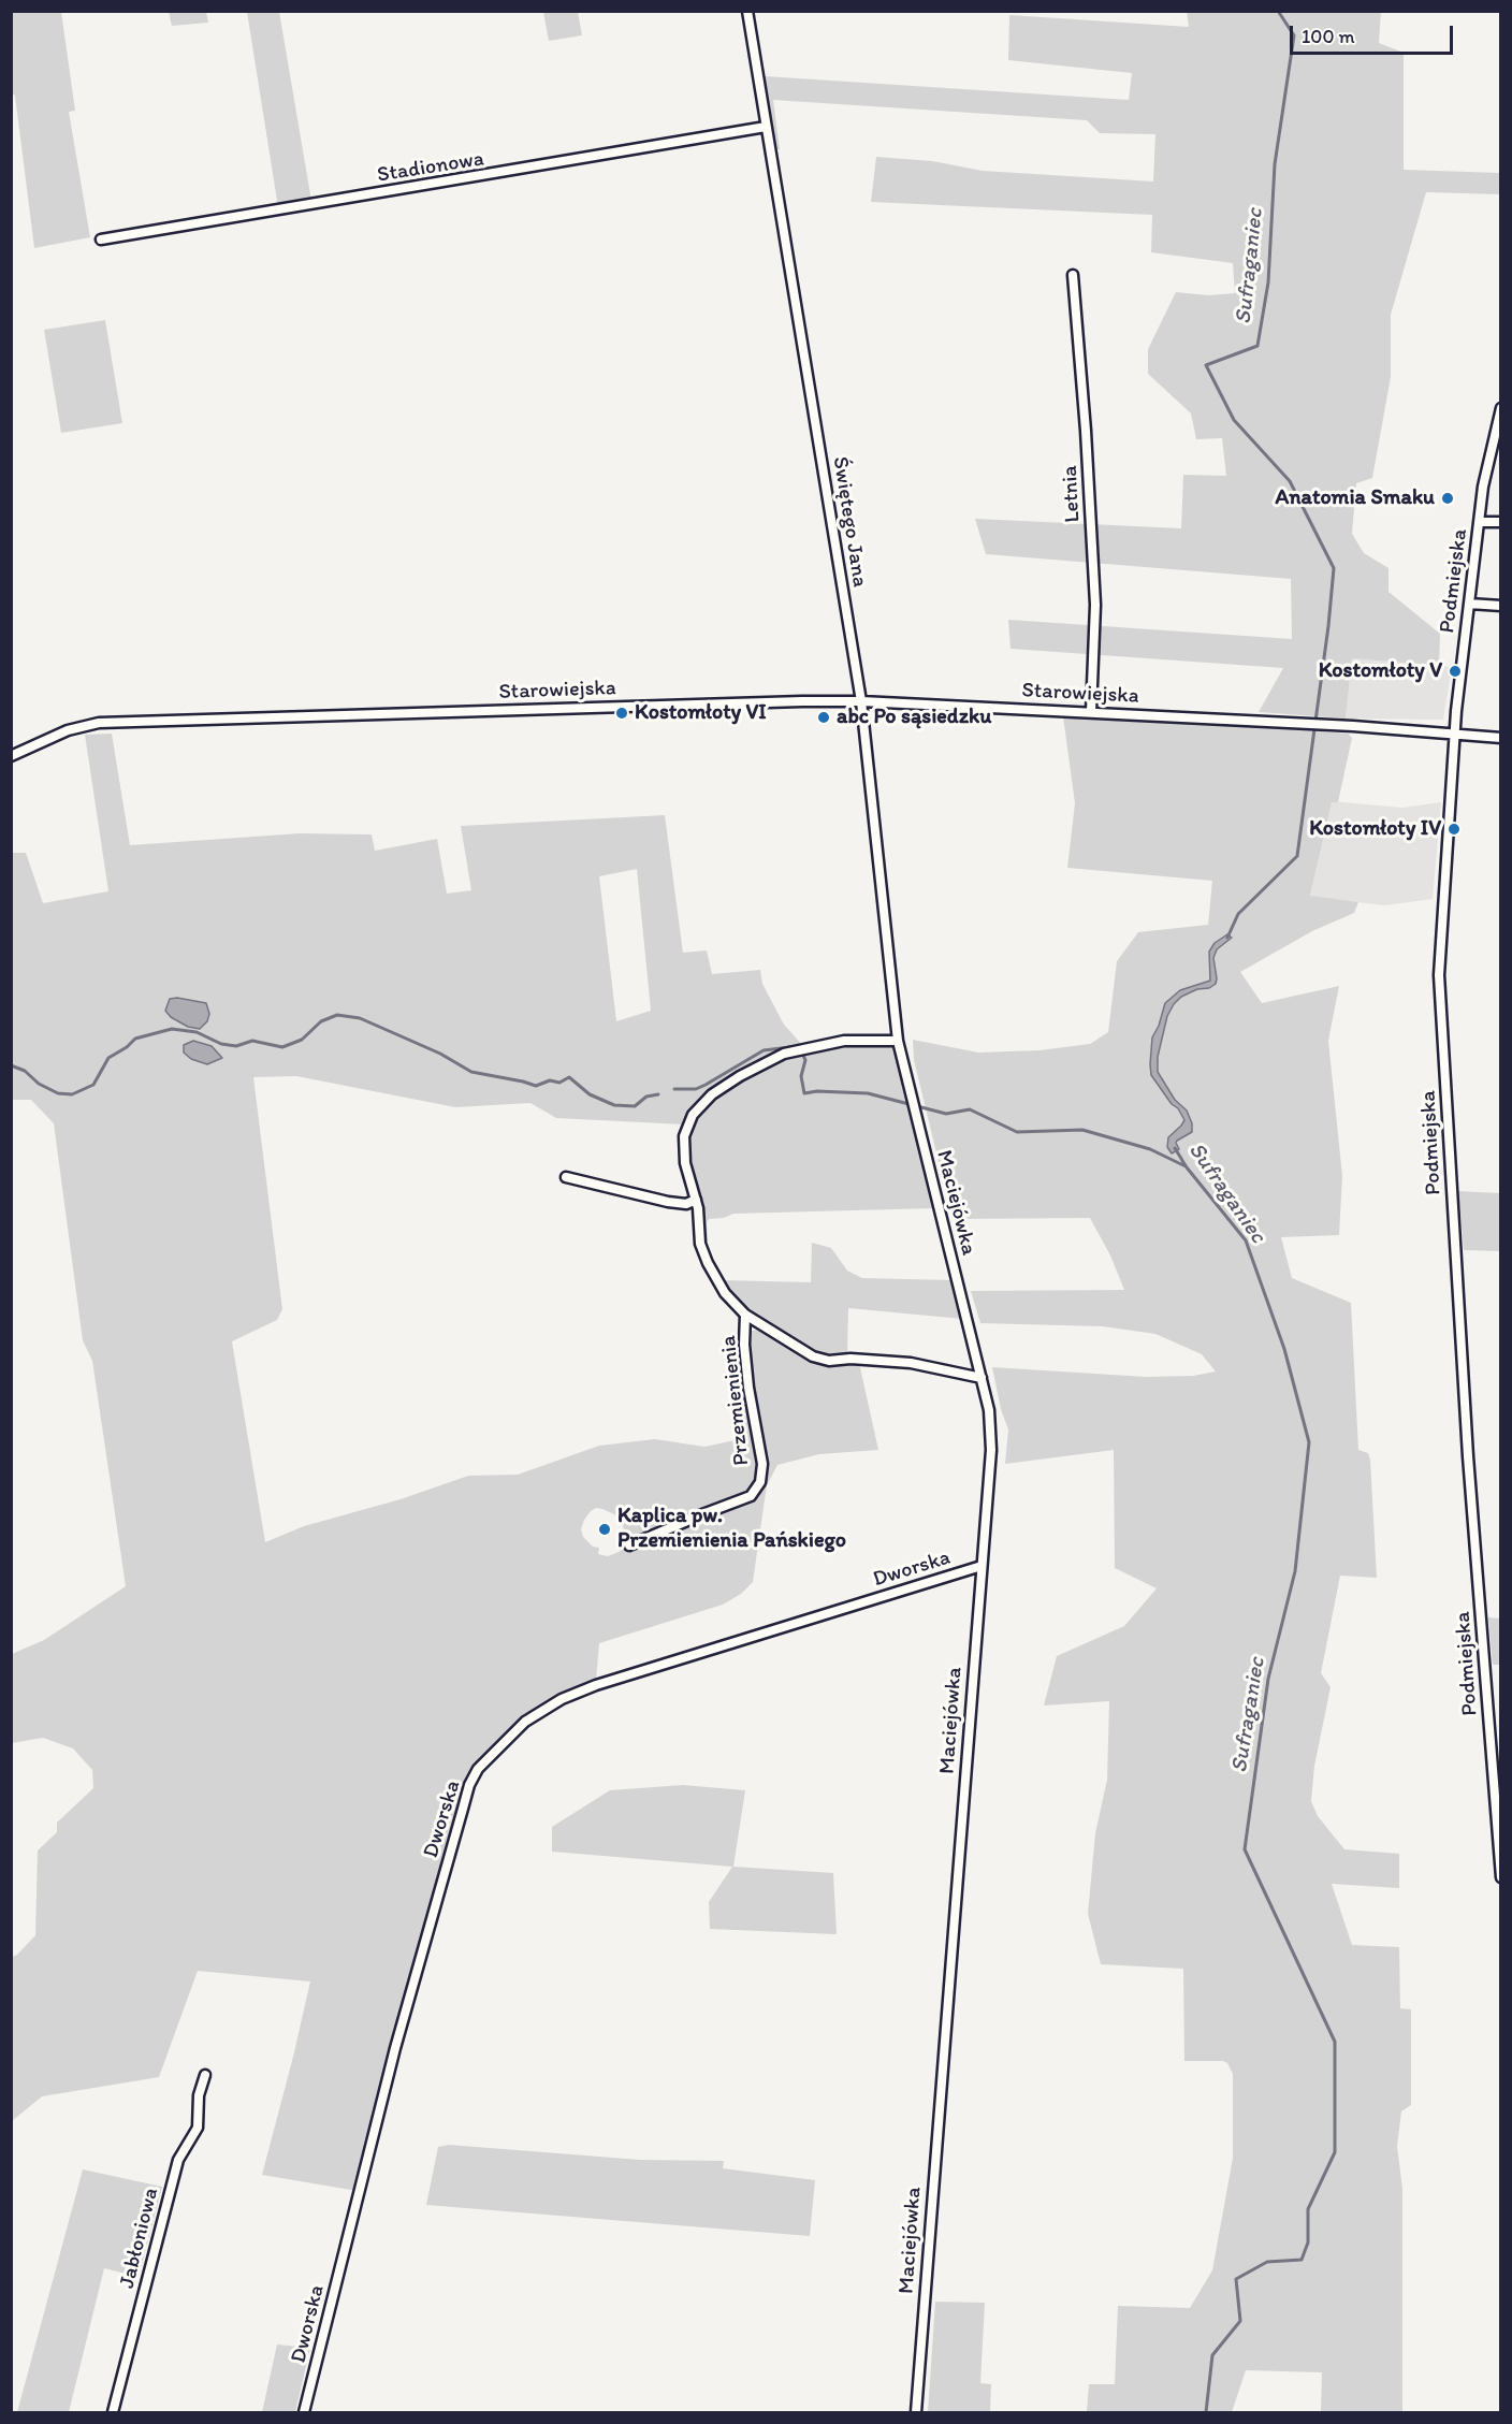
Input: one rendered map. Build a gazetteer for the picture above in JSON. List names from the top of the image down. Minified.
{"streets":{"street":["Stadionowa","Letnia","Świętego Jana","Podmiejska","Starowiejska","Maciejówka","Przemienienia","Dworska","Jabłoniowa"]},"crossings":[["Stadionowa","Świętego Jana"],["Letnia","Starowiejska"],["Świętego Jana","Starowiejska"],["Świętego Jana","Maciejówka"],["Podmiejska","Starowiejska"],["Maciejówka","Dworska"]],"water":["Sufraganiec"],"places":["Anatomia Smaku","Kostomłoty V","Kostomłoty VI","abc Po sąsiedzku","Kostomłoty IV","Kaplica pw. Przemienienia Pańskiego"],"scale_bar":"100 m"}
